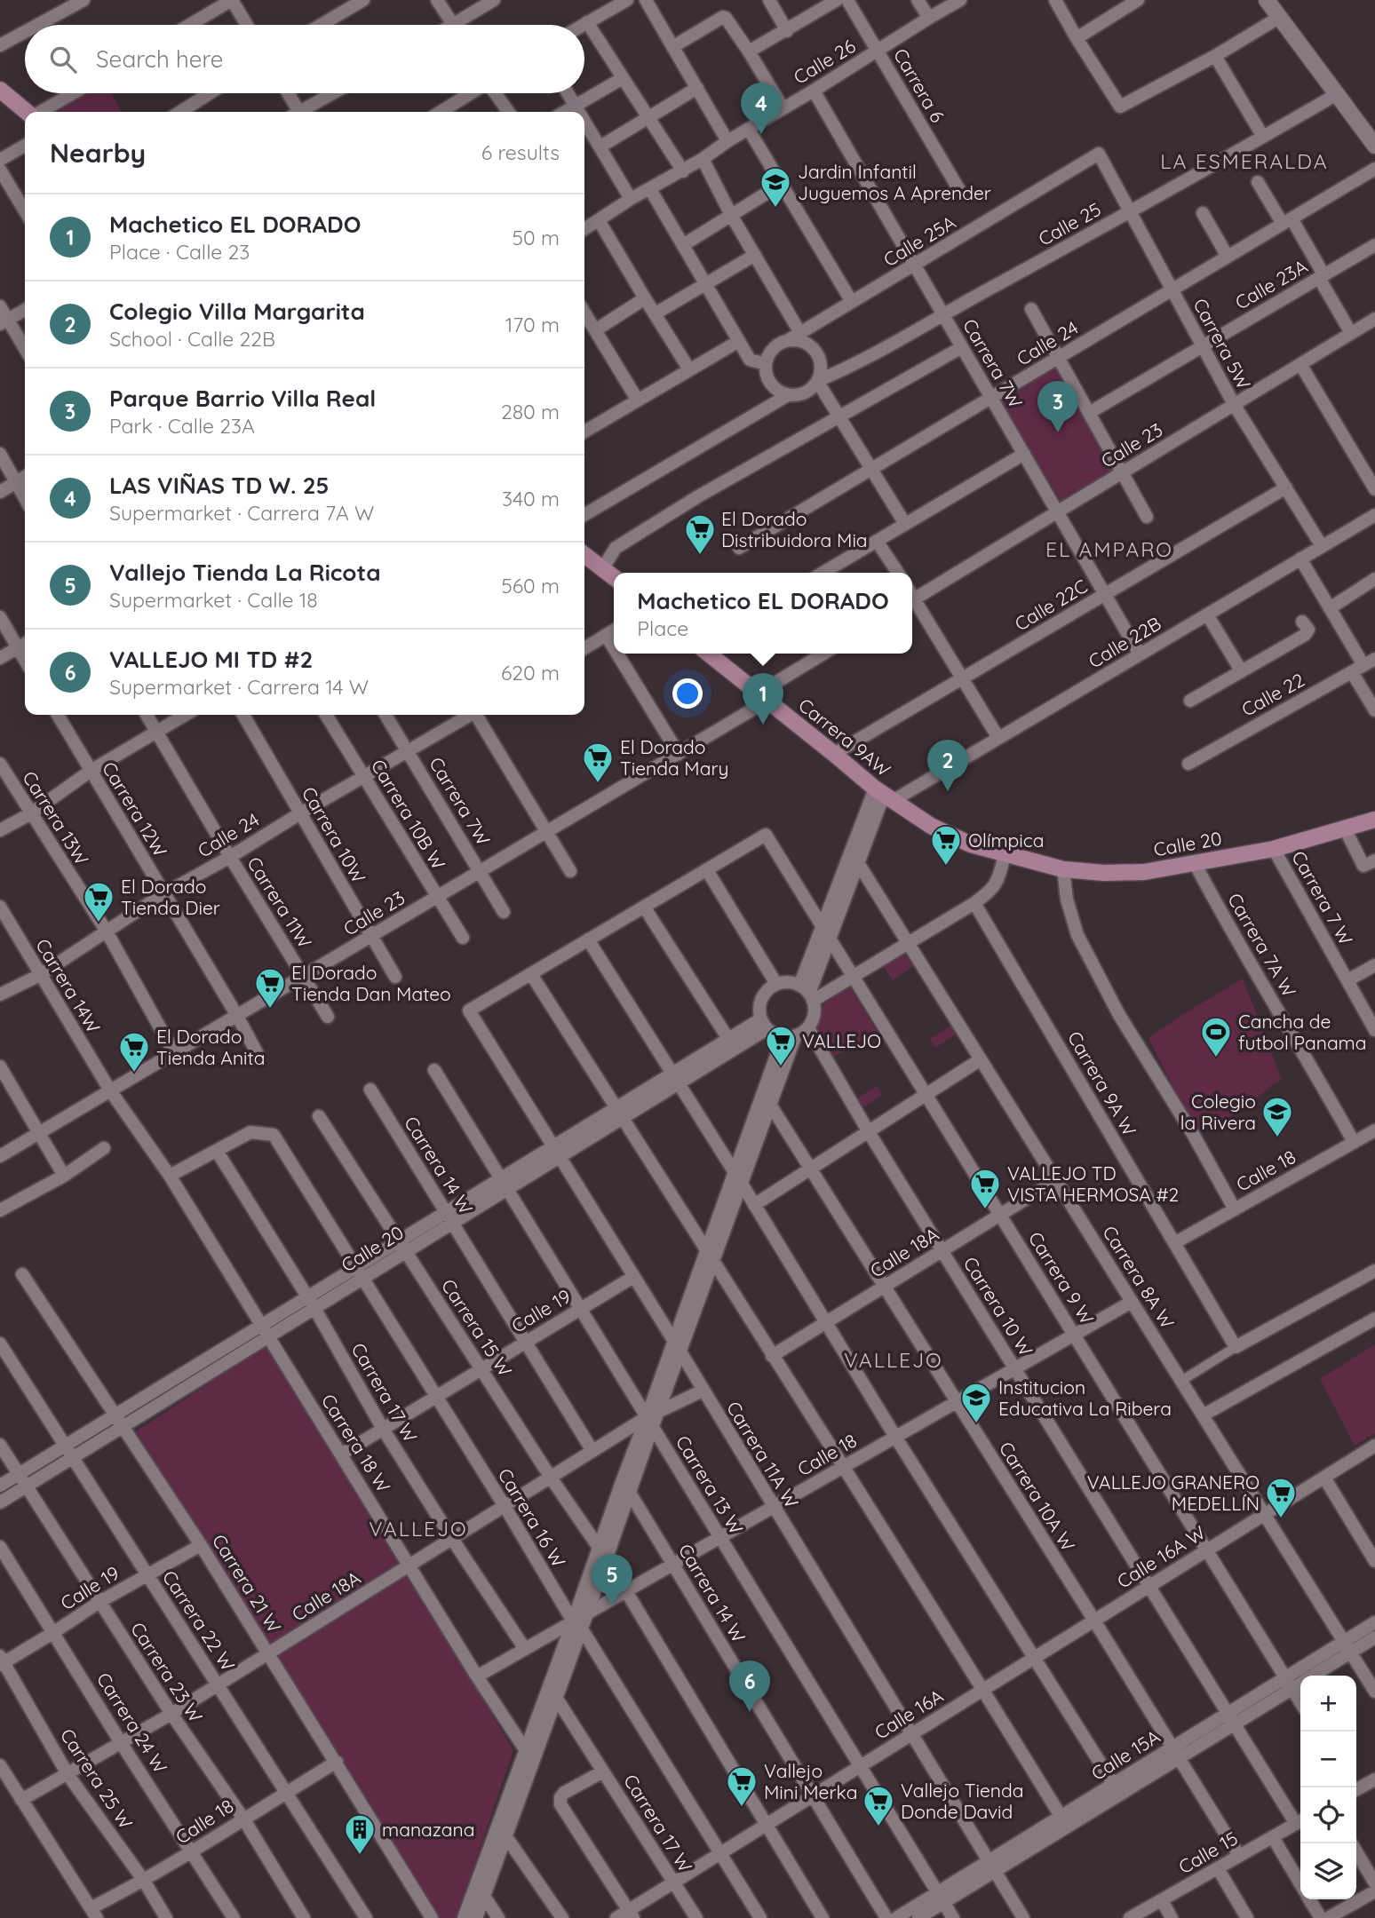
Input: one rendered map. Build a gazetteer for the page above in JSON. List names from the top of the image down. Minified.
{"streets":{"main road":["Carrera 9AW","Calle 20"],"street":["Calle 26","Carrera 6","Calle 25","Calle 25A","Calle 23A","Calle 24","Carrera 5W","Carrera 7W","Calle 23","Calle 22C","Calle 22B","Calle 22","Carrera 12W","Carrera 10B W","Carrera 13W","Carrera 10W","Carrera 7 W","Carrera 11W","Carrera 7A W","Carrera 14W","Carrera 9A W","Carrera 14 W","Calle 18","Calle 18A","Carrera 8A W","Carrera 9 W","Carrera 10 W","Calle 19","Carrera 15 W","Carrera 17 W","Carrera 18 W","Carrera 11A W","Carrera 13 W","Carrera 10A W","Carrera 16 W","Calle 16A W","Carrera 21 W","Carrera 22 W","Carrera 23 W","Calle 16A","Carrera 24 W","Calle 15A","Carrera 25 W","Calle 15"]},"crossings":[["Calle 26","Carrera 6"],["Calle 26","Carrera 7W"],["Calle 25","Calle 25A"],["Calle 25","Carrera 5W"],["Calle 25","Carrera 7W"],["Calle 25A","Carrera 5W"],["Calle 25A","Carrera 7W"],["Calle 23A","Carrera 5W"],["Calle 24","Carrera 5W"],["Calle 24","Carrera 7W"],["Calle 24","Carrera 12W"],["Calle 24","Carrera 10B W"],["Calle 24","Carrera 13W"],["Calle 24","Carrera 10W"],["Calle 24","Carrera 11W"],["Calle 24","Carrera 14W"],["Carrera 5W","Calle 23"],["Carrera 5W","Calle 22C"],["Carrera 5W","Calle 22B"],["Carrera 7W","Calle 23"],["Carrera 7W","Calle 22C"],["Carrera 7W","Calle 22B"],["Calle 23","Carrera 9AW"],["Calle 23","Carrera 12W"],["Calle 23","Carrera 10B W"],["Calle 23","Carrera 13W"],["Calle 23","Carrera 10W"],["Calle 23","Carrera 11W"],["Calle 23","Carrera 14W"],["Calle 22C","Carrera 9AW"],["Calle 22B","Carrera 9AW"],["Carrera 9AW","Calle 20"],["Calle 20","Carrera 7 W"],["Calle 20","Carrera 7A W"],["Calle 20","Carrera 14 W"],["Calle 20","Carrera 10 W"],["Calle 20","Carrera 15 W"],["Calle 20","Carrera 17 W"],["Calle 20","Carrera 18 W"],["Calle 20","Carrera 11A W"],["Calle 20","Carrera 13 W"],["Calle 20","Carrera 16 W"],["Calle 20","Carrera 21 W"],["Calle 20","Carrera 22 W"],["Calle 20","Carrera 23 W"],["Carrera 7A W","Calle 18"],["Carrera 14W","Carrera 18 W"],["Carrera 9A W","Calle 18"],["Carrera 14 W","Calle 18"],["Carrera 14 W","Calle 18A"],["Carrera 14 W","Calle 19"],["Carrera 14 W","Calle 16A"],["Calle 18","Carrera 8A W"],["Calle 18","Carrera 9 W"],["Calle 18","Carrera 10 W"],["Calle 18","Carrera 11A W"],["Calle 18","Carrera 13 W"],["Calle 18","Carrera 10A W"],["Calle 18","Carrera 21 W"],["Calle 18","Carrera 22 W"],["Calle 18","Carrera 23 W"],["Calle 18","Carrera 24 W"],["Calle 18","Carrera 25 W"],["Calle 18A","Carrera 8A W"],["Calle 18A","Carrera 9 W"],["Calle 18A","Carrera 10 W"],["Calle 18A","Carrera 15 W"],["Calle 18A","Carrera 17 W"],["Calle 18A","Carrera 18 W"],["Calle 18A","Carrera 13 W"],["Calle 18A","Carrera 10A W"],["Calle 18A","Carrera 16 W"],["Calle 18A","Carrera 21 W"],["Calle 18A","Carrera 22 W"],["Calle 18A","Carrera 23 W"],["Calle 18A","Carrera 24 W"],["Calle 18A","Carrera 25 W"],["Carrera 8A W","Calle 16A W"],["Carrera 8A W","Calle 15A"],["Carrera 9 W","Calle 16A W"],["Carrera 9 W","Calle 15A"],["Carrera 10 W","Calle 16A W"],["Carrera 10 W","Calle 15A"],["Carrera 10 W","Calle 15"],["Calle 19","Carrera 15 W"],["Calle 19","Carrera 17 W"],["Calle 19","Carrera 18 W"],["Calle 19","Carrera 11A W"],["Calle 19","Carrera 13 W"],["Calle 19","Carrera 16 W"],["Calle 19","Carrera 21 W"],["Calle 19","Carrera 22 W"],["Calle 19","Carrera 23 W"],["Calle 19","Carrera 24 W"],["Calle 19","Carrera 25 W"],["Carrera 17 W","Carrera 16 W"],["Carrera 17 W","Calle 16A"],["Carrera 11A W","Calle 16A"],["Carrera 11A W","Calle 15A"],["Carrera 13 W","Calle 16A"],["Carrera 13 W","Calle 15A"],["Carrera 10A W","Calle 16A W"],["Carrera 10A W","Calle 16A"],["Carrera 10A W","Calle 15A"],["Carrera 10A W","Calle 15"],["Carrera 16 W","Calle 16A"],["Calle 16A W","Calle 16A"]],"districts":["LA ESMERALDA","EL AMPARO","VALLEJO","VALLEJO"],"places":{"school or university":["Jardin Infantil Juguemos A Aprender","Colegio la Rivera","Institucion Educativa La Ribera"],"supermarket":["El Dorado Distribuidora Mia","El Dorado Tienda Mary","Olímpica","El Dorado Tienda Dier","El Dorado Tienda Dan Mateo","VALLEJO","El Dorado Tienda Anita","VALLEJO TD VISTA HERMOSA #2","VALLEJO GRANERO MEDELLÍN","Vallejo Mini Merka","Vallejo Tienda Donde David"],"sports":["Cancha de futbol Panama"],"building":["manazana"]},"page":{"search":"Search here","pins":["4","3","1","2","5","6"],"heading":["Nearby","6 results"],"list":[{"mark":"1","name":"Machetico EL DORADO","note":"Place · Calle 23","value":"50 m"},{"mark":"2","name":"Colegio Villa Margarita","note":"School · Calle 22B","value":"170 m"},{"mark":"3","name":"Parque Barrio Villa Real","note":"Park · Calle 23A","value":"280 m"},{"mark":"4","name":"LAS VIÑAS TD W. 25","note":"Supermarket · Carrera 7A W","value":"340 m"},{"mark":"5","name":"Vallejo Tienda La Ricota","note":"Supermarket · Calle 18","value":"560 m"},{"mark":"6","name":"VALLEJO MI TD #2","note":"Supermarket · Carrera 14 W","value":"620 m"}],"popup":["Machetico EL DORADO","Place"],"map_buttons":["+","−"]}}
